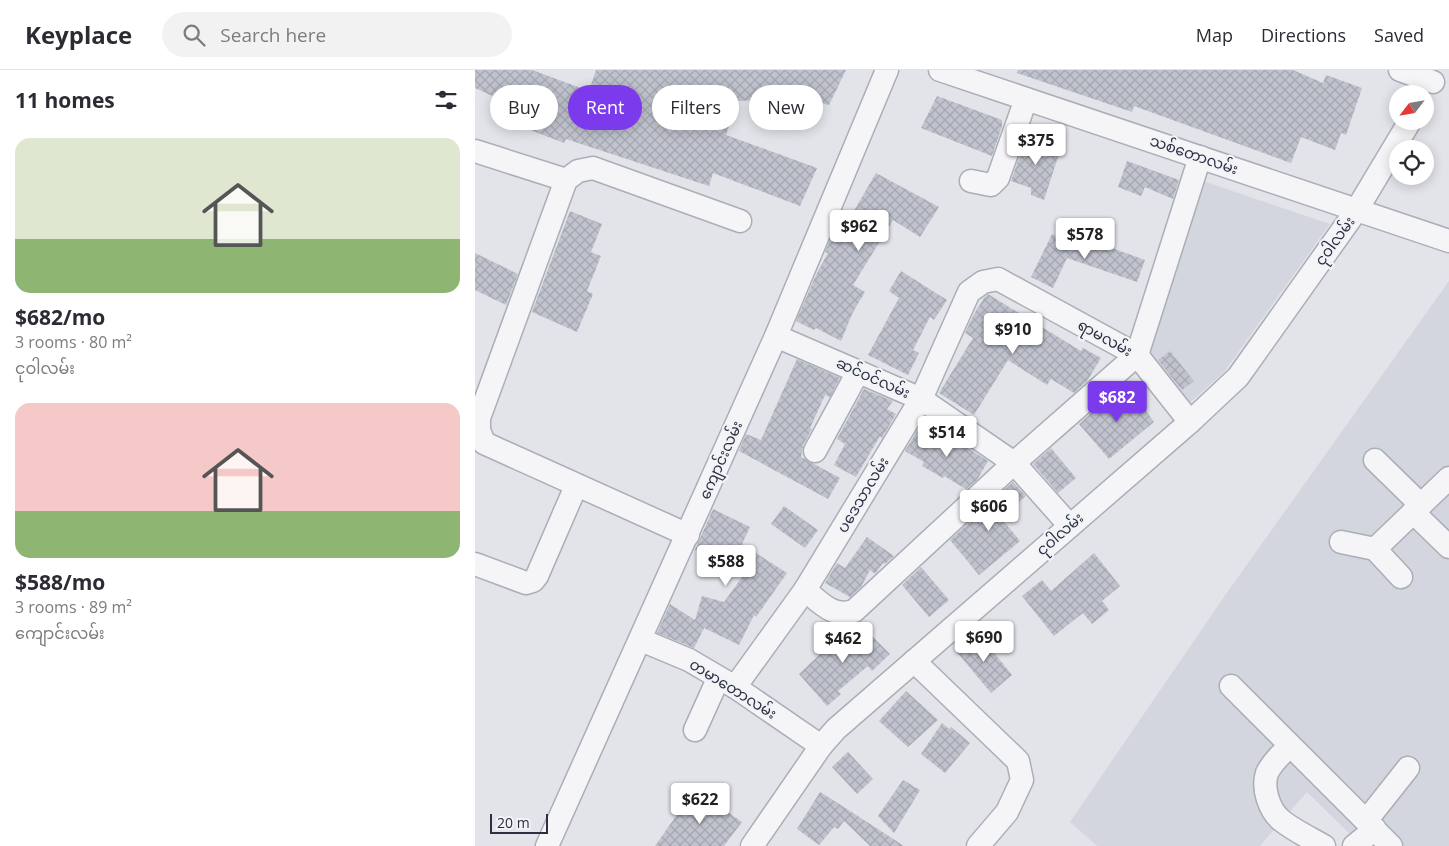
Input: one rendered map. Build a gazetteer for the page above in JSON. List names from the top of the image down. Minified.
{"streets":{"street":["သစ်တောလမ်း","ငုဝါလမ်း","ရာမလမ်း","ဆင်ဝင်လမ်း","ကျောင်းလမ်း","ပဒေသာလမ်း","တမာတောလမ်း"]},"crossings":[["သစ်တောလမ်း","ငုဝါလမ်း"],["ငုဝါလမ်း","ရာမလမ်း"],["ငုဝါလမ်း","ဆင်ဝင်လမ်း"],["ငုဝါလမ်း","တမာတောလမ်း"],["ရာမလမ်း","ပဒေသာလမ်း"],["ဆင်ဝင်လမ်း","ကျောင်းလမ်း"],["ဆင်ဝင်လမ်း","ပဒေသာလမ်း"],["ကျောင်းလမ်း","တမာတောလမ်း"],["ပဒေသာလမ်း","တမာတောလမ်း"]],"scale_bar":"20 m","north":"bottom left","page":{"header":"Keyplace","search":"Search here","nav":["Map","Directions","Saved"],"heading":"11 homes","chip":["Buy","Rent","Filters","New"],"price":["$375","$962","$578","$910","$682","$514","$606","$588","$690","$462","$622"],"list":[{"name":"$682/mo","note":"3 rooms · 80 m² · ငုဝါလမ်း"},{"name":"$588/mo","note":"3 rooms · 89 m² · ကျောင်းလမ်း"}],"scale":"20 m"}}
